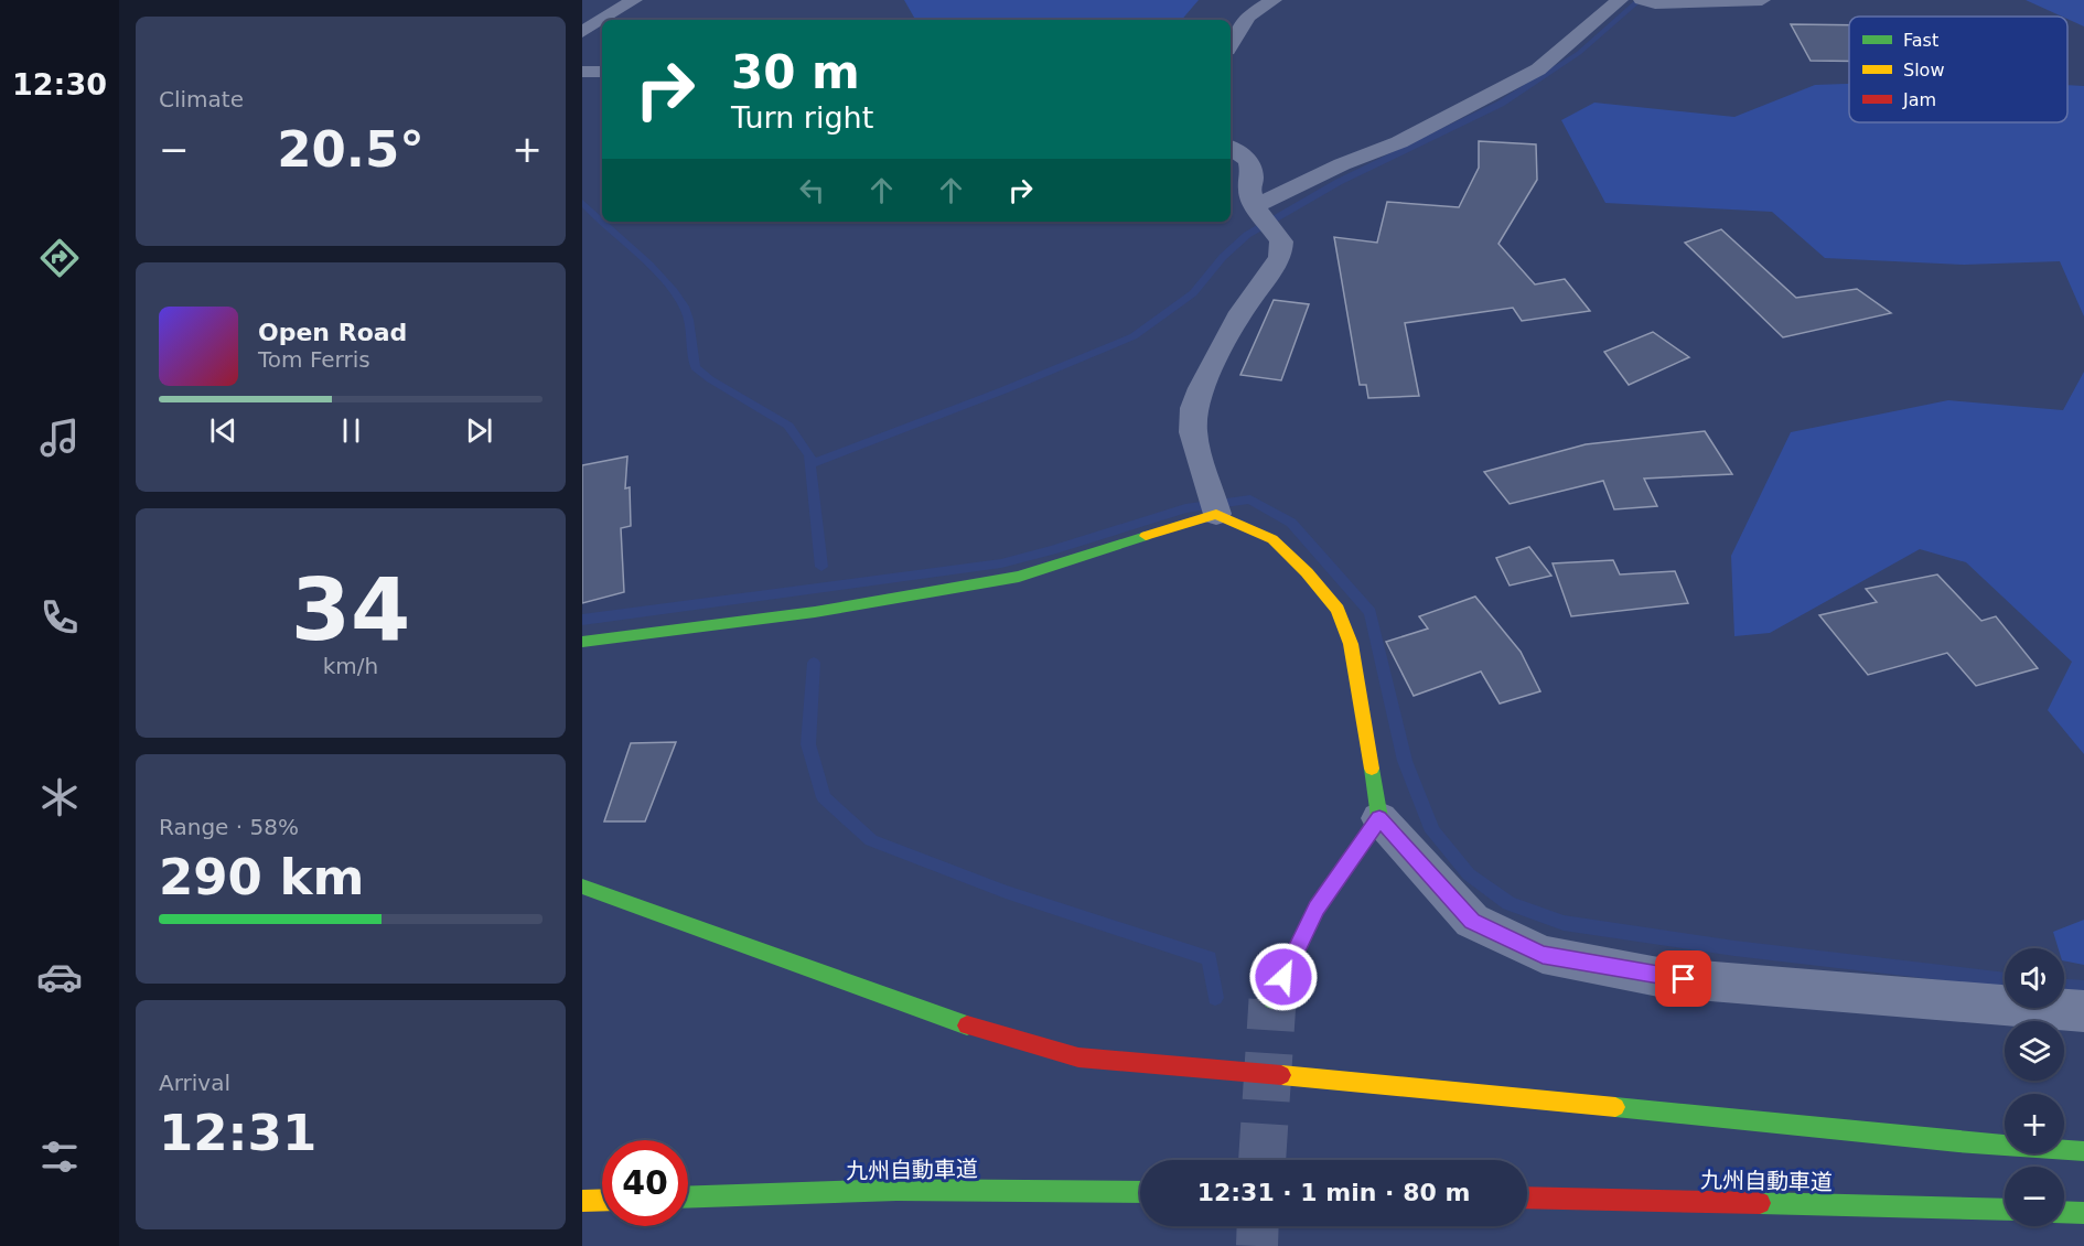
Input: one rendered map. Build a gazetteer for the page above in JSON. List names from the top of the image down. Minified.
{"streets":{"main road":["九州自動車道"]},"legend":["Fast","Slow","Jam"],"page":{"tabs":"12:30","tile":["Climate",["34","km/h"],["Range · 58%","290 km"],["Arrival","12:31"]],"turn":["30 m","Turn right"],"heat":["−","20.5°","+"],"song":["Open Road","Tom Ferris"],"map_buttons":["+","−"],"limit":"40","trip":"12:31 · 1 min · 80 m"}}
